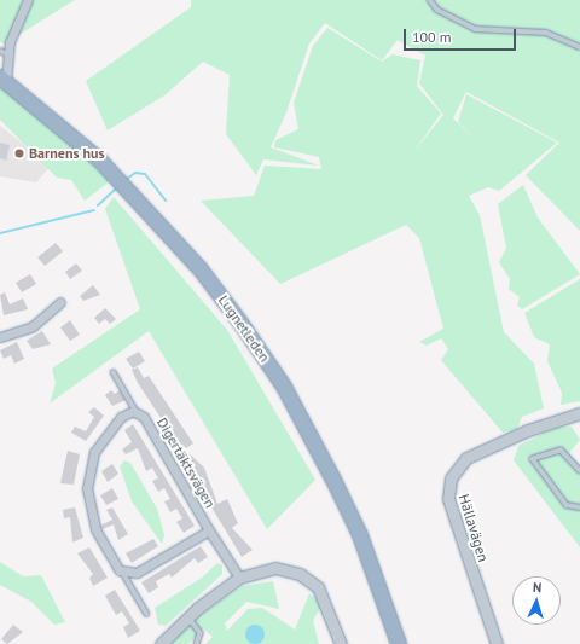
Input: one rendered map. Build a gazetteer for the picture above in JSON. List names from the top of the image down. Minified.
{"streets":{"highway":["Lugnetleden"],"street":["Digertäktsvägen","Hällavägen"]},"places":["Barnens hus"],"scale_bar":"100 m","north":"top"}
